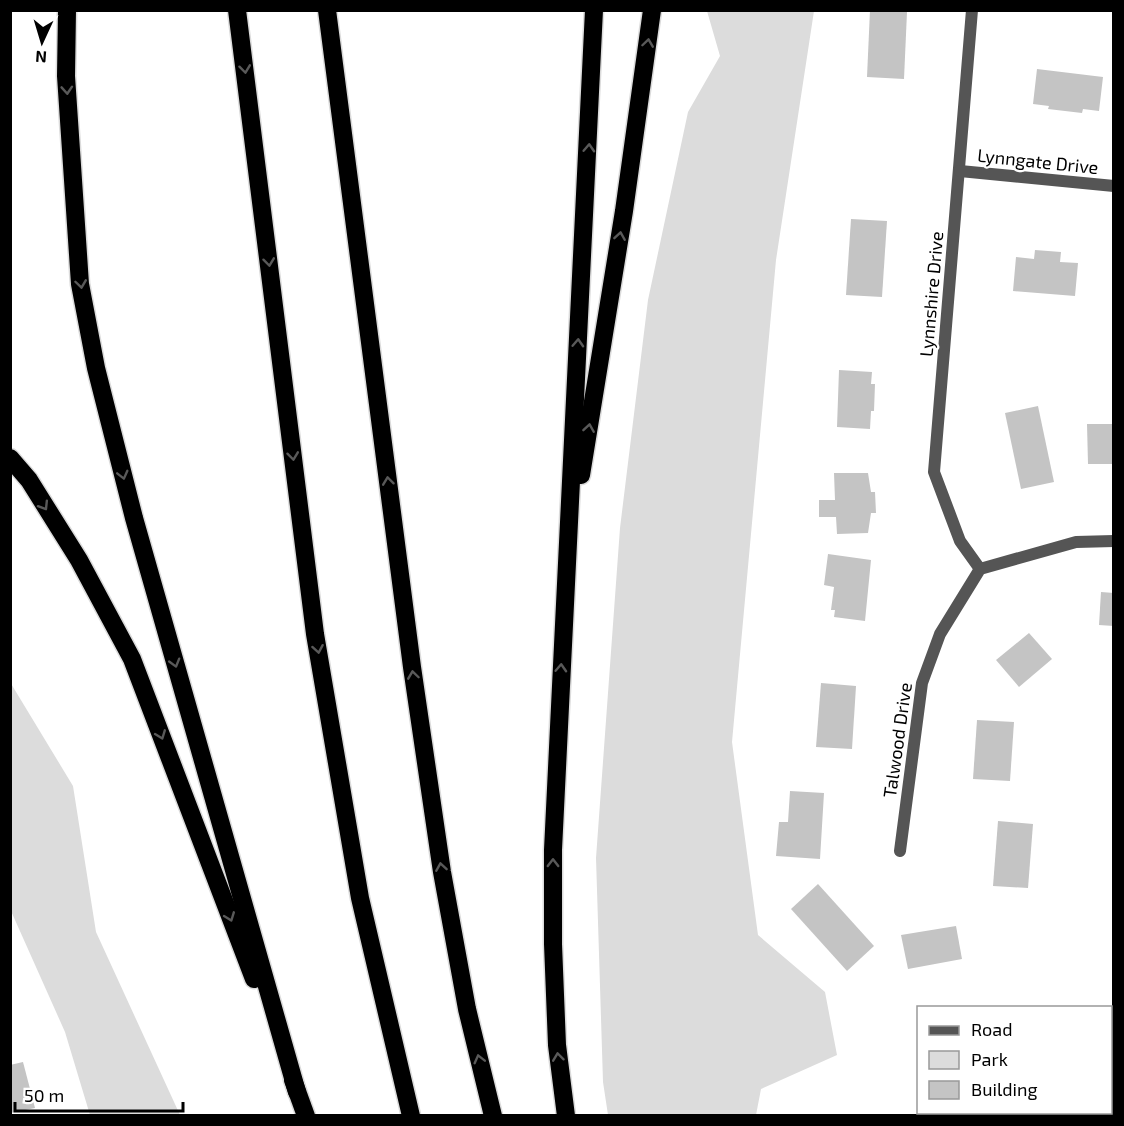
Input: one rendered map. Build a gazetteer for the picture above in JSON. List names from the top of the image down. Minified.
{"streets":{"street":["Lynngate Drive","Lynnshire Drive","Talwood Drive"]},"crossings":[["Lynngate Drive","Lynnshire Drive"],["Lynnshire Drive","Talwood Drive"]],"legend":["Road","Park","Building"],"scale_bar":"50 m","north":"bottom"}
